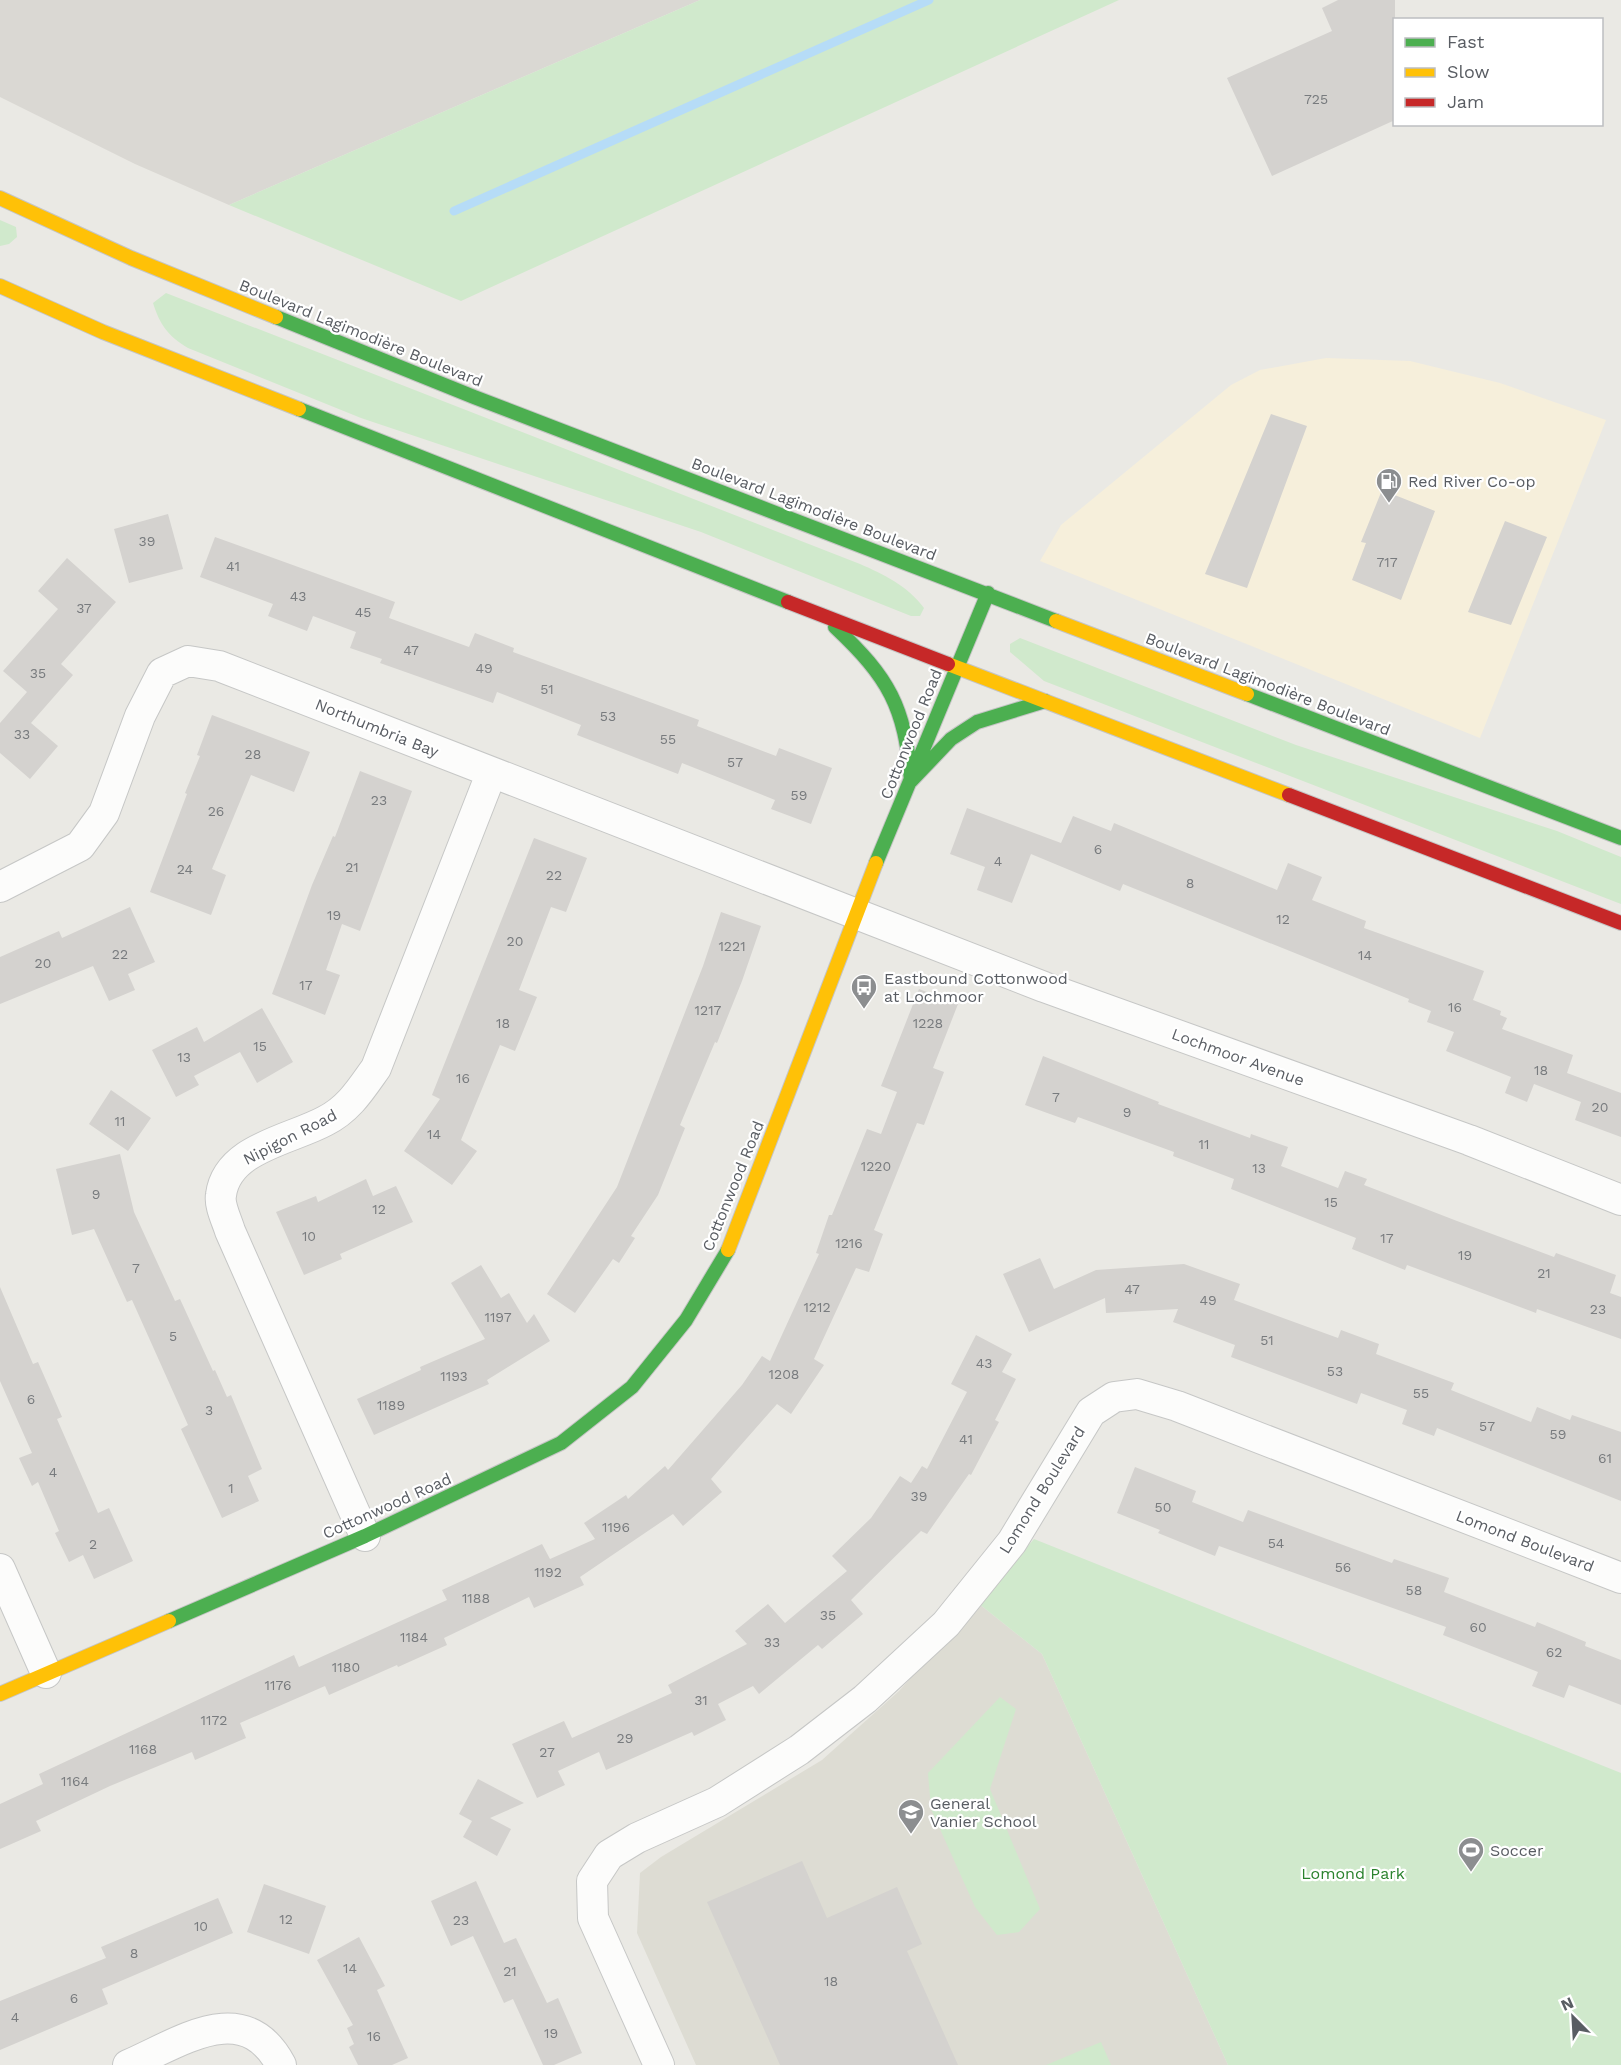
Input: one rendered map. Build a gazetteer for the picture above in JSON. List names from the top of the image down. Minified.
{"streets":{"main road":["Boulevard Lagimodière Boulevard","Cottonwood Road"],"street":["Northumbria Bay","Lochmoor Avenue","Nipigon Road","Lomond Boulevard"]},"crossings":[["Boulevard Lagimodière Boulevard","Cottonwood Road"],["Northumbria Bay","Cottonwood Road"],["Northumbria Bay","Lochmoor Avenue"],["Northumbria Bay","Nipigon Road"],["Cottonwood Road","Lochmoor Avenue"],["Cottonwood Road","Nipigon Road"]],"parks":["Lomond Park"],"places":{"fuel station":["Red River Co-op"],"bus stop":["Eastbound Cottonwood at Lochmoor"],"school or university":["General Vanier School"],"sports":["Soccer"]},"house_numbers":["725","39","717","41","43","37","45","47","49","35","51","53","33","55","28","57","59","23","26","6","4","21","24","22","8","19","12","20","1221","22","14","20","17","16","1217","18","1228","15","13","18","16","7","20","9","11","14","11","1220","13","9","15","12","10","17","1216","19","7","21","47","49","1212","23","1197","5","51","43","53","1208","1193","55","6","1189","3","57","59","41","61","4","1","39","50","1196","54","2","56","1192","58","1188","35","60","1184","33","62","1180","1176","31","1172","29","1168","27","1164","12","23","10","8","14","21","18","6","4","19","16"],"legend":["Fast","Slow","Jam"],"north":"top left"}
